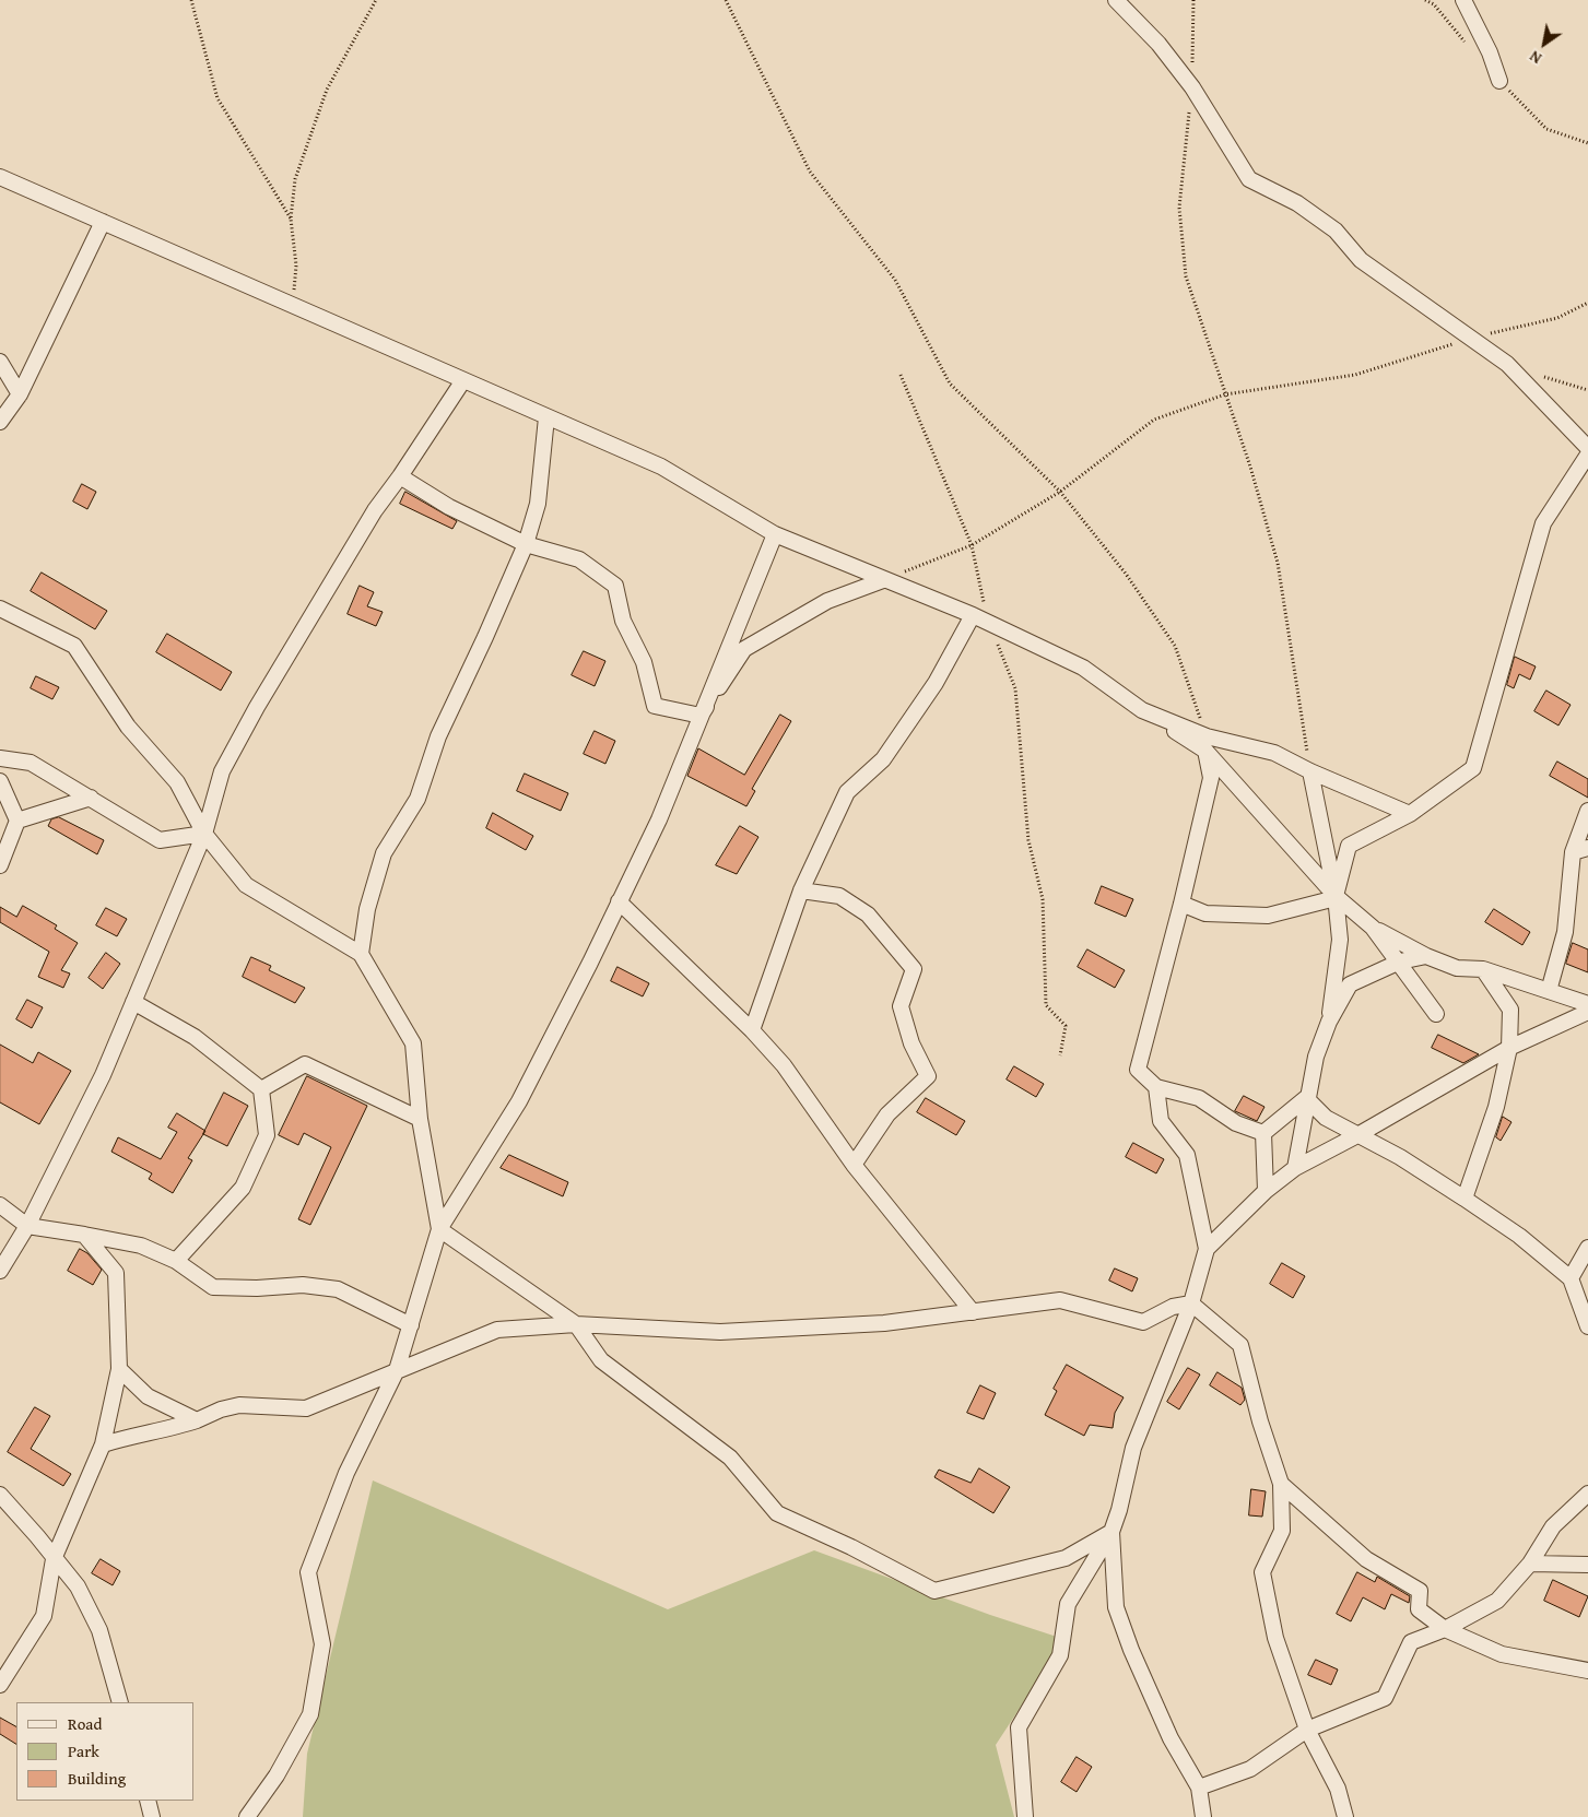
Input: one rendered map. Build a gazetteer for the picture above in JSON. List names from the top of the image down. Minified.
{"legend":["Road","Park","Building"],"north":"bottom left"}
